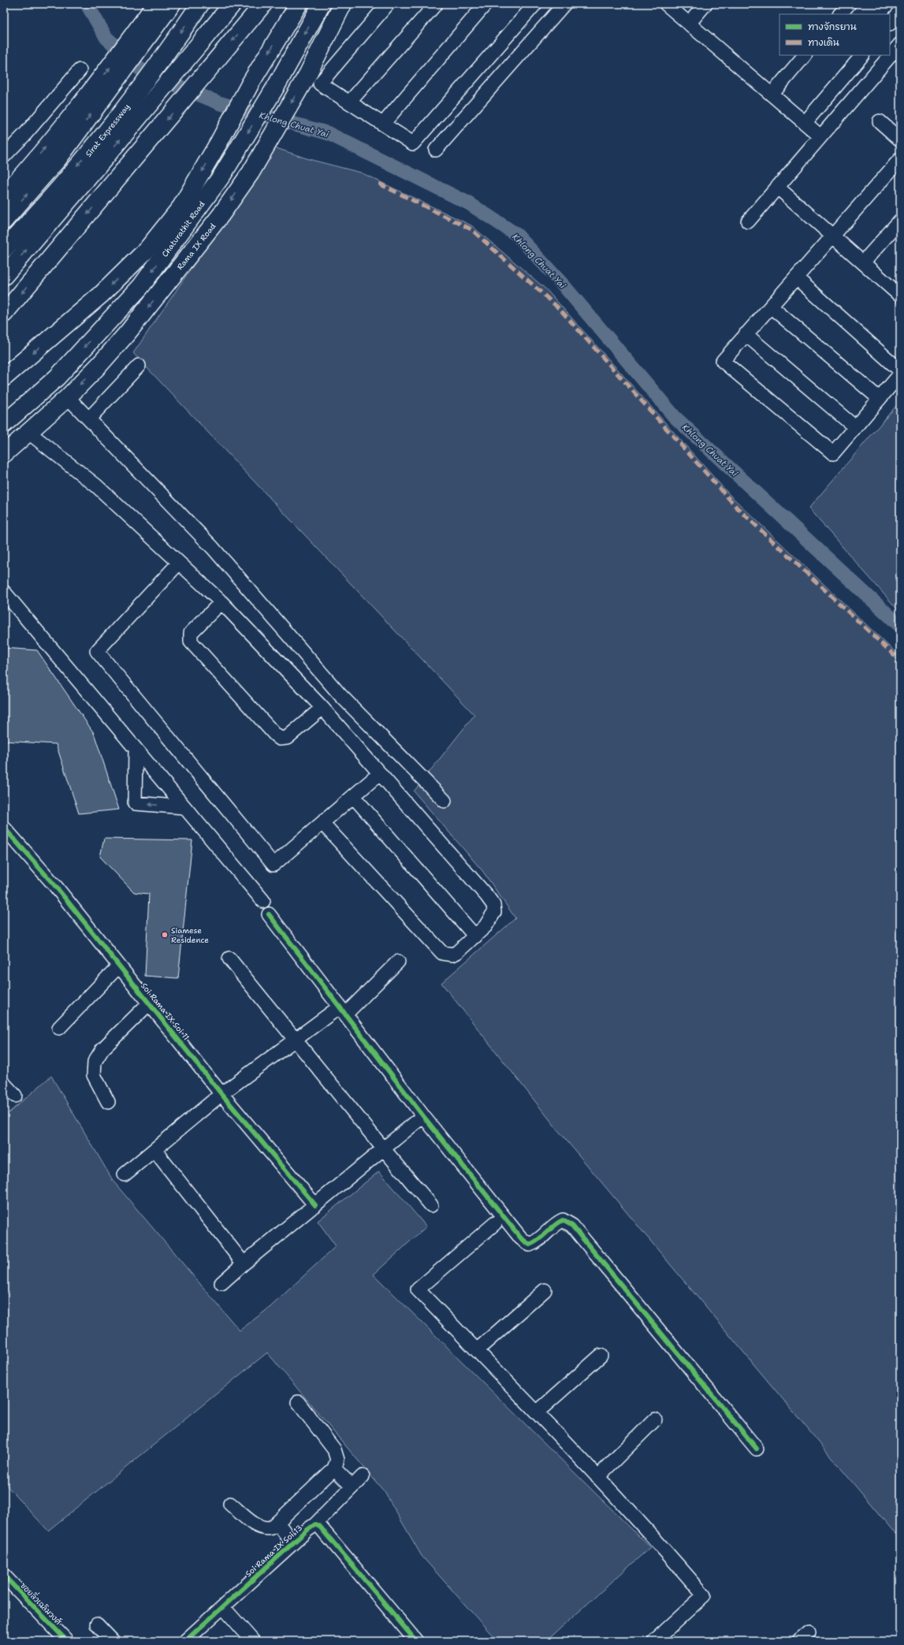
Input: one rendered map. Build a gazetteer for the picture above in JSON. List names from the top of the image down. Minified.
{"streets":{"main road":["Sirat Expressway","Chaturathit Road","Rama IX Road"],"street":["Soi Rama IX Soi 11","Soi Rama IX Soi 13","ซอยลิ่วเฉลิมวงศ์"]},"water":["Khlong Chuat Yai"],"places":["Siamese Residence"],"legend":["ทางจักรยาน","ทางเดิน"]}
